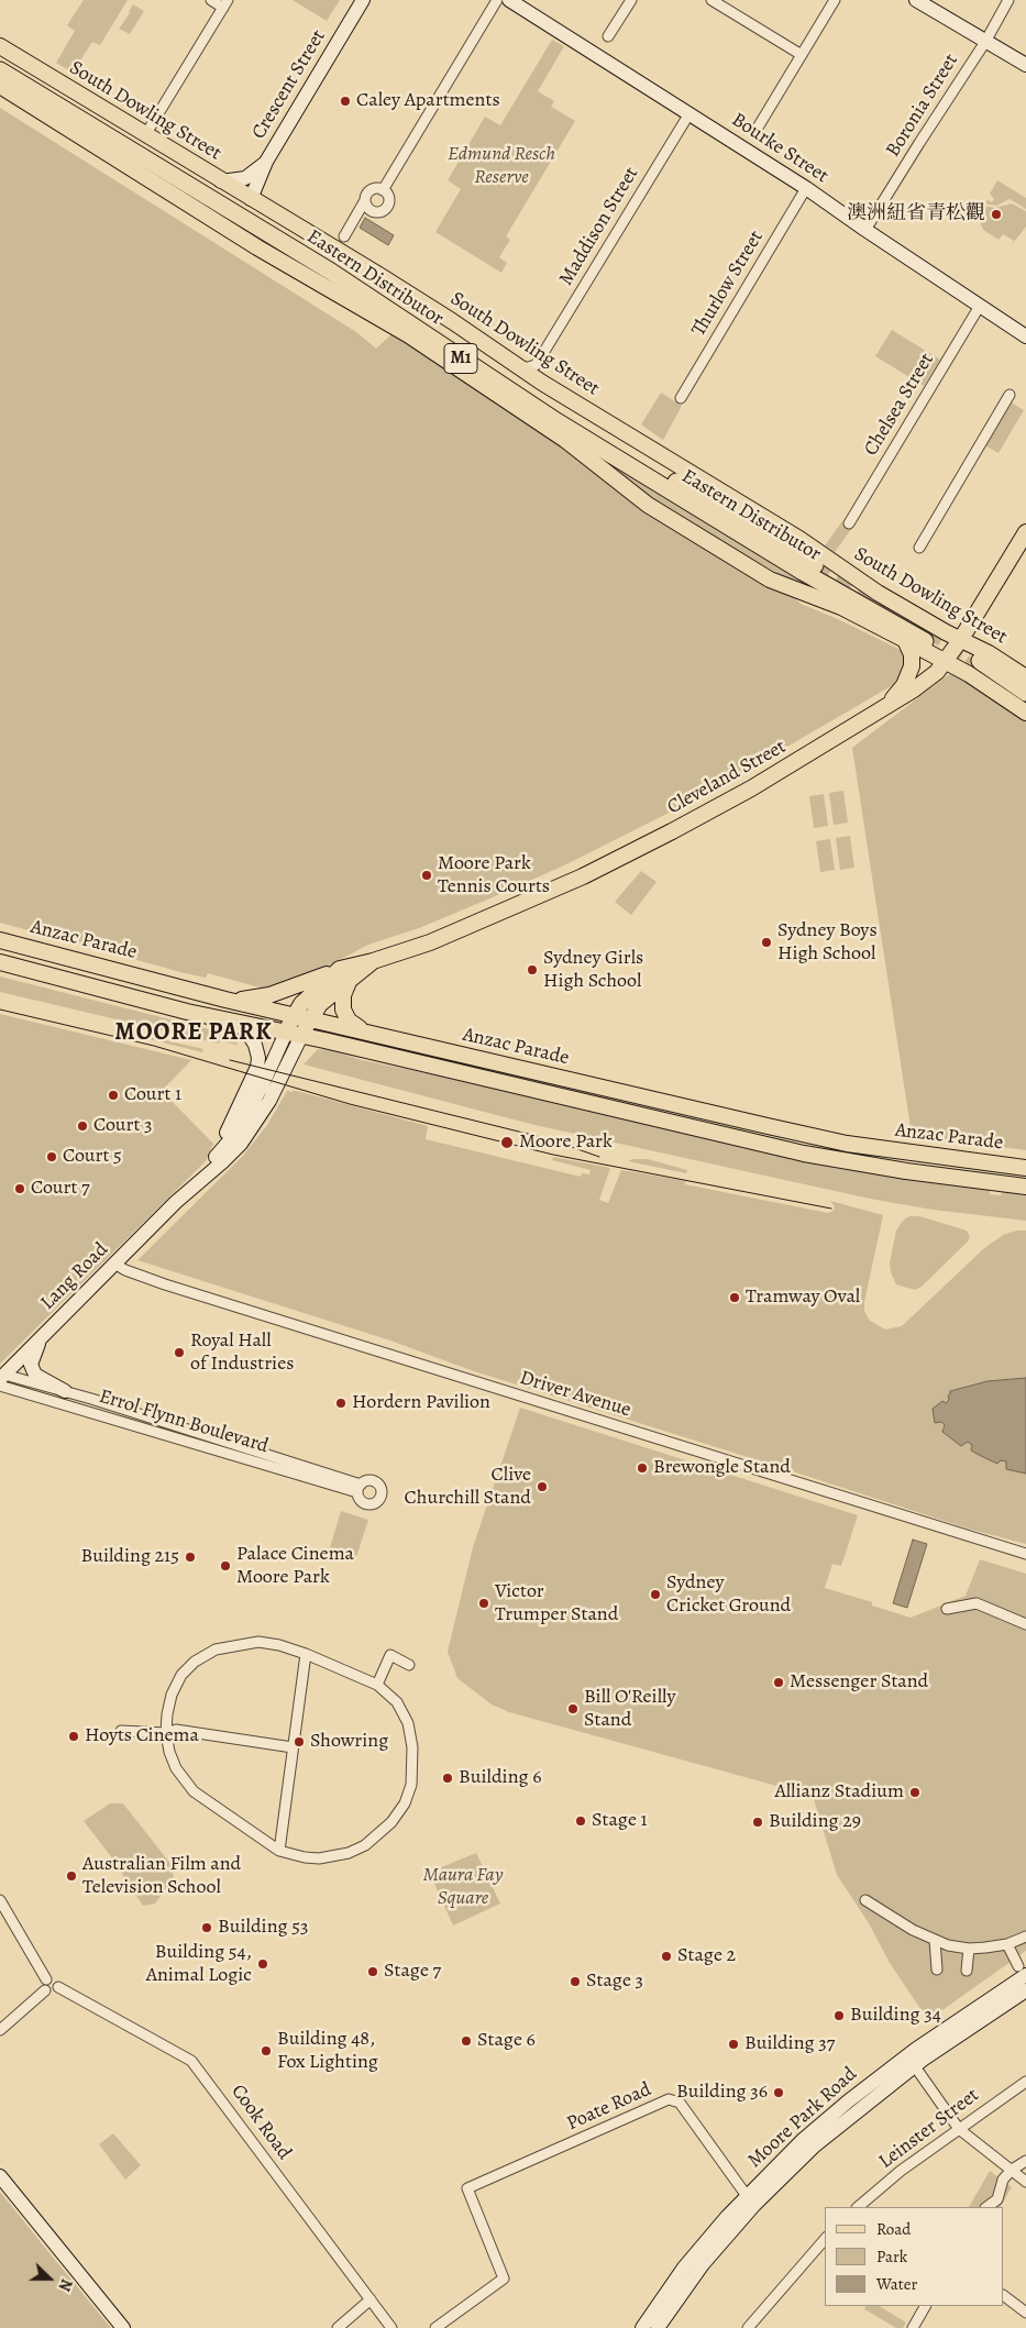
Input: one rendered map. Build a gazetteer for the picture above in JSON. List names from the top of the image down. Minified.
{"streets":{"highway":["Eastern Distributor","M1"],"main road":["South Dowling Street","Cleveland Street","Anzac Parade"],"street":["Crescent Street","Boronia Street","Bourke Street","Maddison Street","Thurlow Street","Chelsea Street","Lang Road","Driver Avenue","Errol Flynn Boulevard","Poate Road","Moore Park Road","Cook Road","Leinster Street"]},"crossings":[["Crescent Street","South Dowling Street"],["Boronia Street","Bourke Street"],["South Dowling Street","Cleveland Street"],["Bourke Street","Maddison Street"],["Bourke Street","Thurlow Street"],["Bourke Street","Chelsea Street"],["Cleveland Street","Anzac Parade"],["Cleveland Street","Lang Road"],["Anzac Parade","Lang Road"],["Lang Road","Driver Avenue"],["Lang Road","Errol Flynn Boulevard"],["Poate Road","Moore Park Road"]],"districts":["MOORE PARK"],"parks":["Edmund Resch Reserve","Maura Fay Square"],"places":["Caley Apartments","澳洲紐省青松觀","Moore Park Tennis Courts","Sydney Boys High School","Sydney Girls High School","Court 1","Court 3","Moore Park","Court 5","Court 7","Tramway Oval","Royal Hall of Industries","Hordern Pavilion","Brewongle Stand","Clive Churchill Stand","Building 215","Palace Cinema Moore Park","Sydney Cricket Ground","Victor Trumper Stand","Messenger Stand","Bill O'Reilly Stand","Hoyts Cinema","Showring","Building 6","Allianz Stadium","Stage 1","Building 29","Australian Film and Television School","Building 53","Stage 2","Building 54, Animal Logic","Stage 7","Stage 3","Building 34","Stage 6","Building 37","Building 48, Fox Lighting","Building 36"],"legend":["Road","Park","Water"],"north":"right"}
